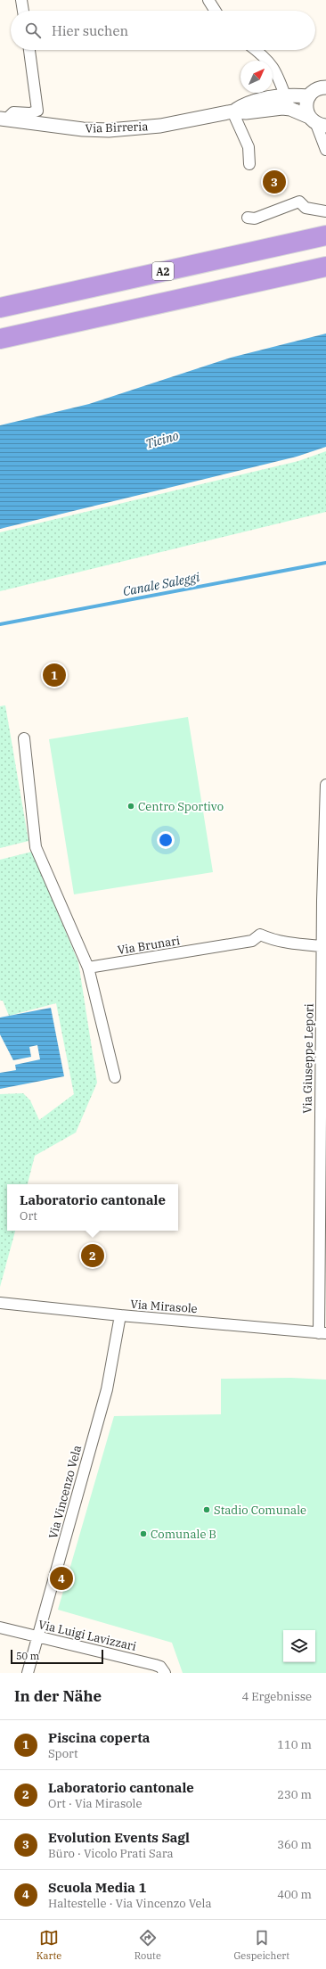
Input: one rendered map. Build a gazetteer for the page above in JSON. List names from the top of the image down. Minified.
{"streets":{"highway":["A2"],"street":["Via Birreria","Via Brunari","Via Giuseppe Lepori","Via Mirasole","Via Vincenzo Vela","Via Luigi Lavizzari"]},"crossings":[["Via Brunari","Via Giuseppe Lepori"],["Via Giuseppe Lepori","Via Mirasole"],["Via Mirasole","Via Vincenzo Vela"],["Via Vincenzo Vela","Via Luigi Lavizzari"]],"water":["Ticino","Canale Saleggi"],"places":["Centro Sportivo","Stadio Comunale","Comunale B"],"scale_bar":"50 m","north":"top right","page":{"search":"Hier suchen","pins":["3","1","2","4"],"popup":["Laboratorio cantonale","Ort"],"scale":"50 m","heading":["In der Nähe","4 Ergebnisse"],"list":[{"mark":"1","name":"Piscina coperta","note":"Sport","value":"110 m"},{"mark":"2","name":"Laboratorio cantonale","note":"Ort · Via Mirasole","value":"230 m"},{"mark":"3","name":"Evolution Events Sagl","note":"Büro · Vicolo Prati Sara","value":"360 m"},{"mark":"4","name":"Scuola Media 1","note":"Haltestelle · Via Vincenzo Vela","value":"400 m"}],"nav":["Karte","Route","Gespeichert"]}}
